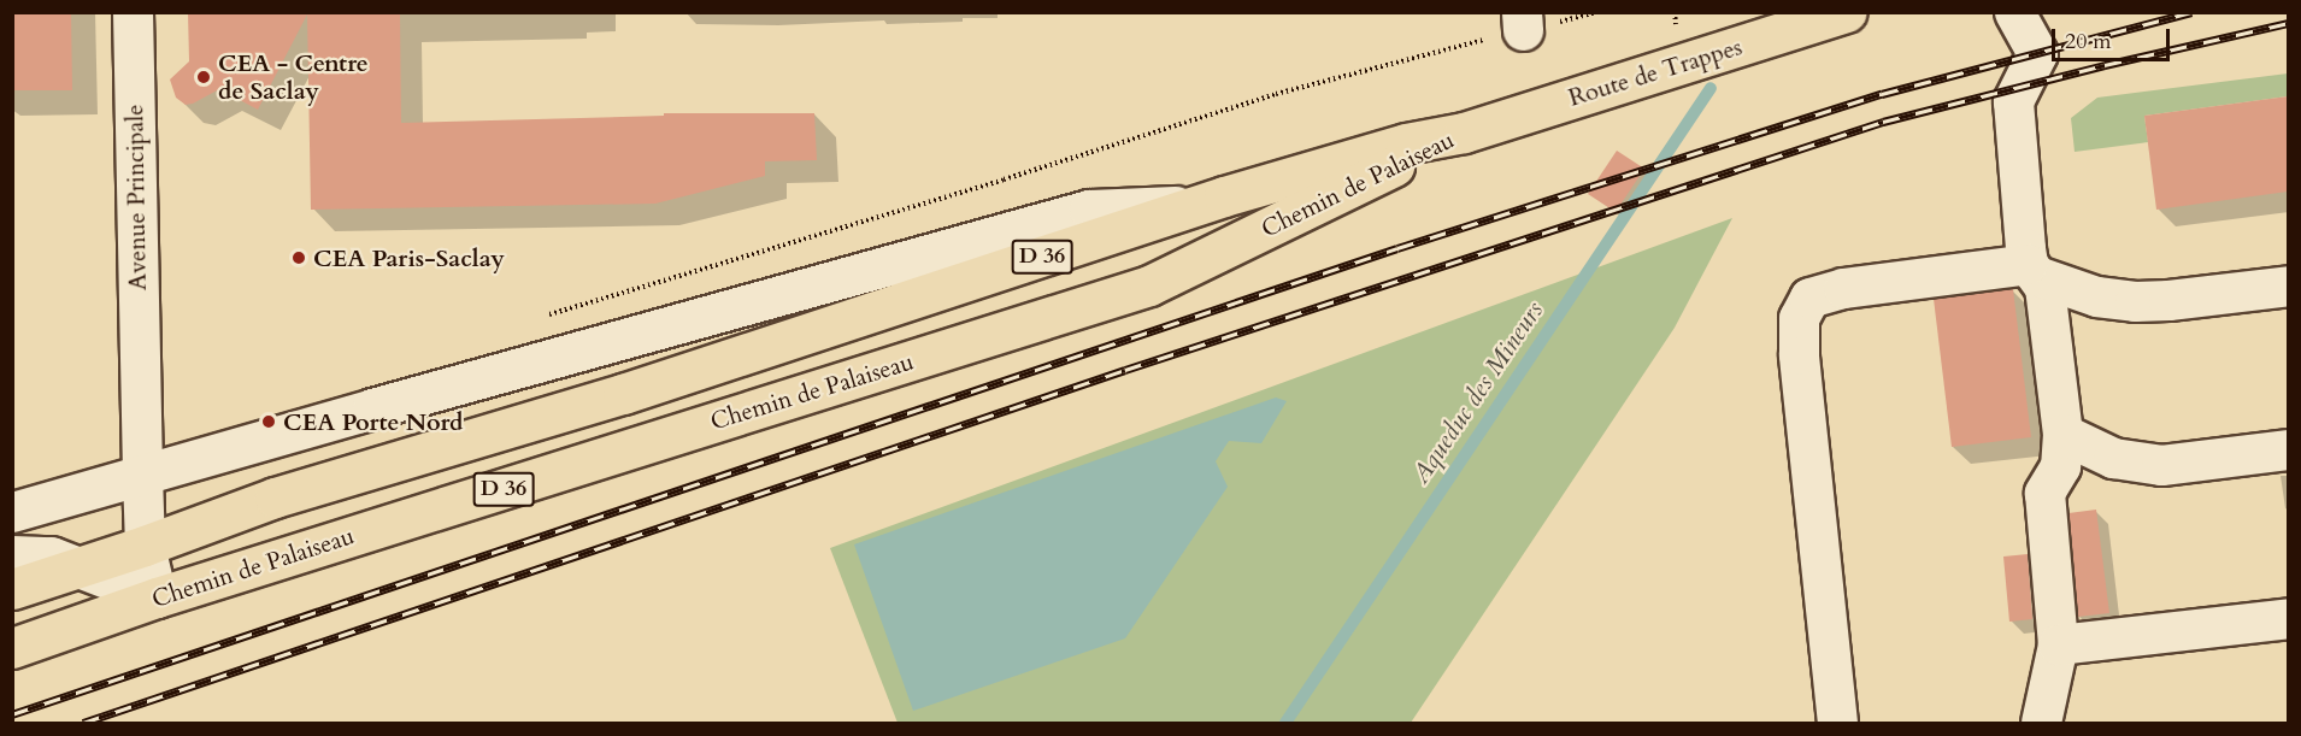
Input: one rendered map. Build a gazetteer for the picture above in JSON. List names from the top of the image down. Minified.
{"streets":{"main road":["Route de Trappes","Chemin de Palaiseau","D 36"],"street":["Avenue Principale"]},"crossings":[["Route de Trappes","Chemin de Palaiseau"]],"water":["Aqueduc des Mineurs"],"places":["CEA - Centre de Saclay","CEA Paris-Saclay","CEA Porte Nord"],"scale_bar":"20 m"}
